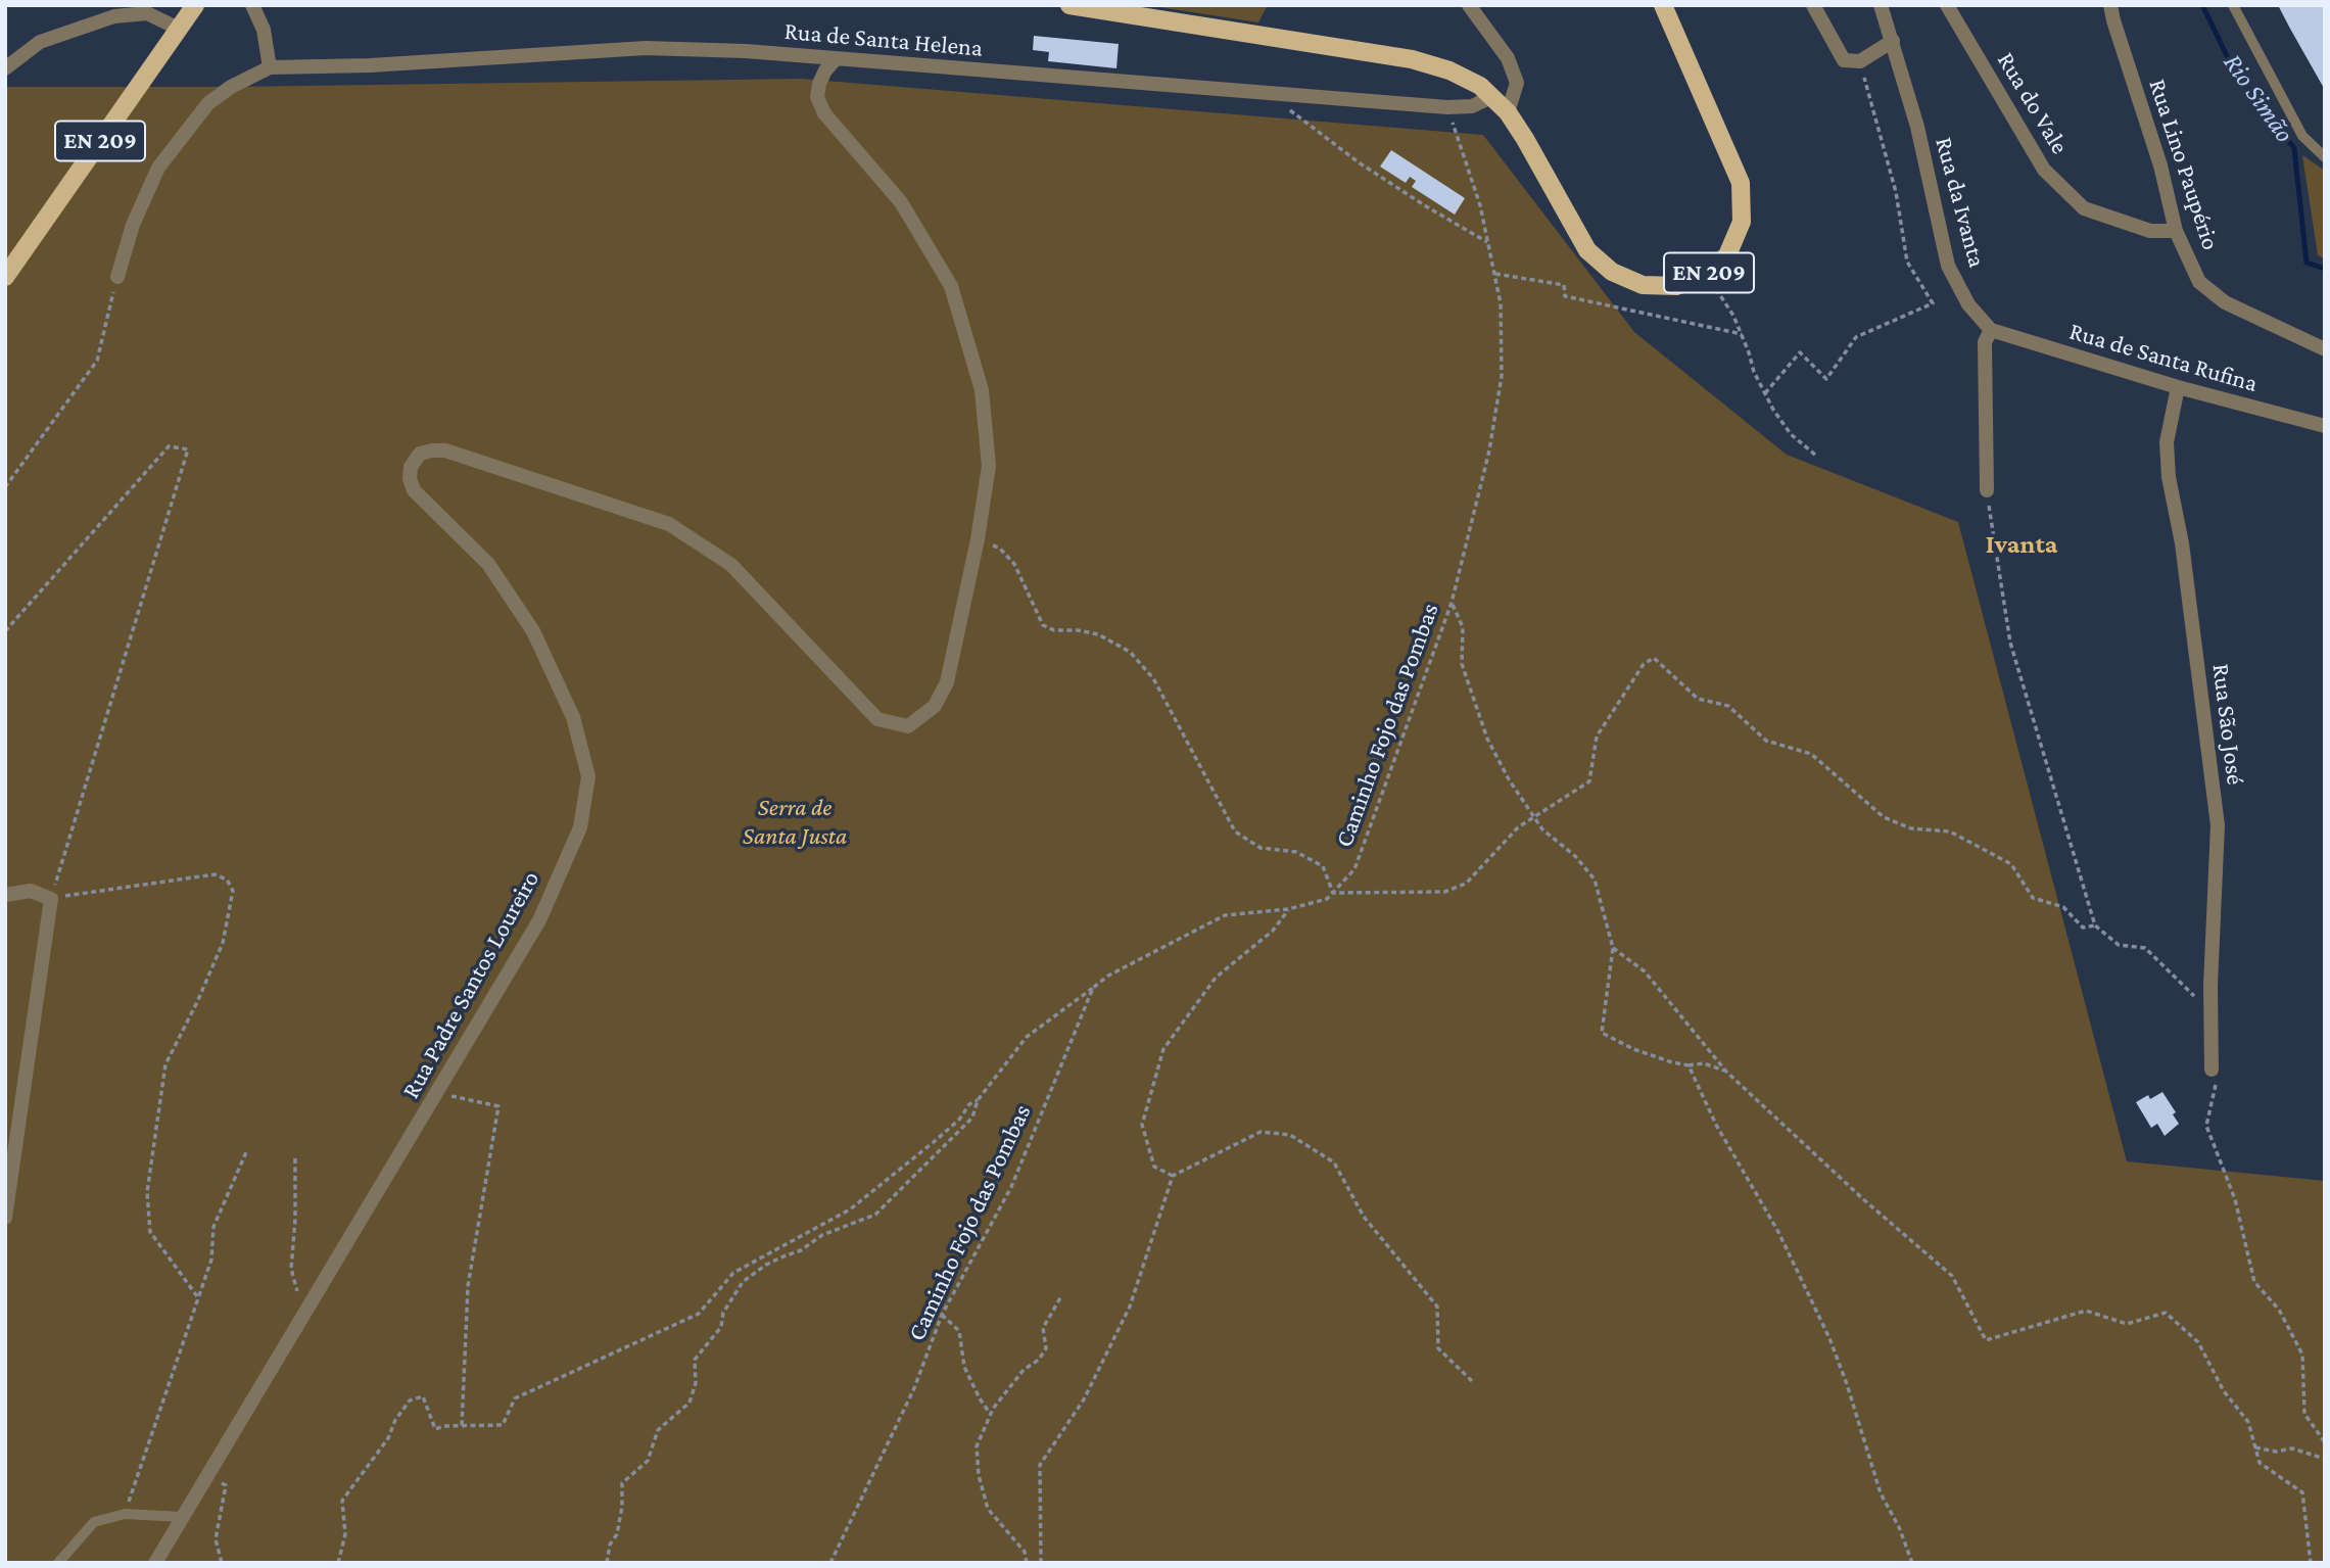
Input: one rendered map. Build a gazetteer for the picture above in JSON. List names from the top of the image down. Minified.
{"streets":{"main road":["EN 209"],"street":["Rua de Santa Helena","Rua do Vale","Rua Lino Paupério","Rua da Ivanta","Rua de Santa Rufina","Rua São José","Rua Padre Santos Loureiro"],"path":["Caminho Fojo das Pombas"]},"crossings":[["Rua de Santa Helena","EN 209"],["Rua de Santa Helena","Caminho Fojo das Pombas"],["Rua de Santa Helena","Rua Padre Santos Loureiro"],["Rua do Vale","Rua Lino Paupério"],["Rua da Ivanta","Rua de Santa Rufina"],["Rua de Santa Rufina","Rua São José"]],"districts":["Ivanta"],"water":["Rio Simão"],"parks":["Serra de Santa Justa"]}
